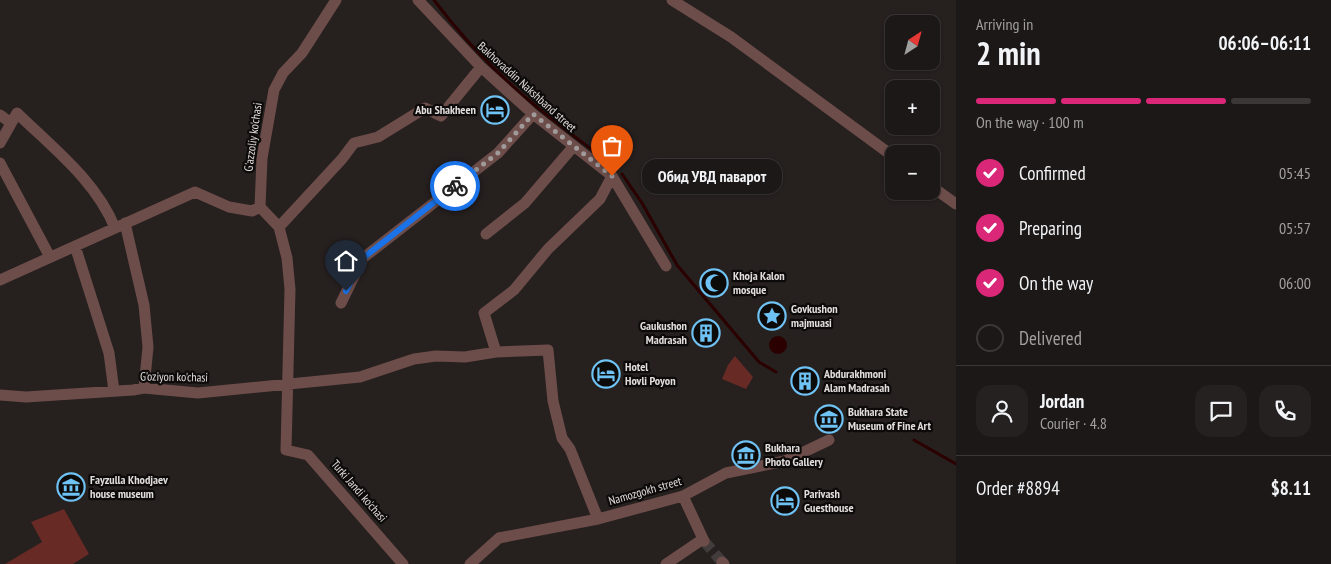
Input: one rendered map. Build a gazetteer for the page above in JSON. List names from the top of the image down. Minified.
{"streets":{"street":["Bakhovaddin Nakshband street","G'azzoliy ko'chasi","G'oziyon ko'chasi","Turki Jandi ko'chasi","Namozgokh street"]},"crossings":[["G'oziyon ko'chasi","Turki Jandi ko'chasi"],["G'oziyon ko'chasi","Namozgokh street"]],"places":{"hotel":["Abu Shakheen","Hotel Hovli Poyon","Parivash Guesthouse"],"other":["Обид УВД паварот"],"mosque":["Khoja Kalon mosque"],"place":["Govkushon majmuasi"],"building":["Gaukushon Madrasah","Abdurakhmoni Alam Madrasah"],"museum":["Bukhara State Museum of Fine Art","Bukhara Photo Gallery","Fayzulla Khodjaev house museum"]},"north":"top right","page":{"heading":["2 min","Arriving in","06:06–06:11"],"panel":["Jordan","Courier · 4.8","Order #8894","$8.11"],"map_buttons":["+","−"],"bar":"On the way · 100 m","list":[["Confirmed","05:45"],["Preparing","05:57"],["On the way","06:00"],"Delivered"],"bubble":"Обид УВД паварот"}}
